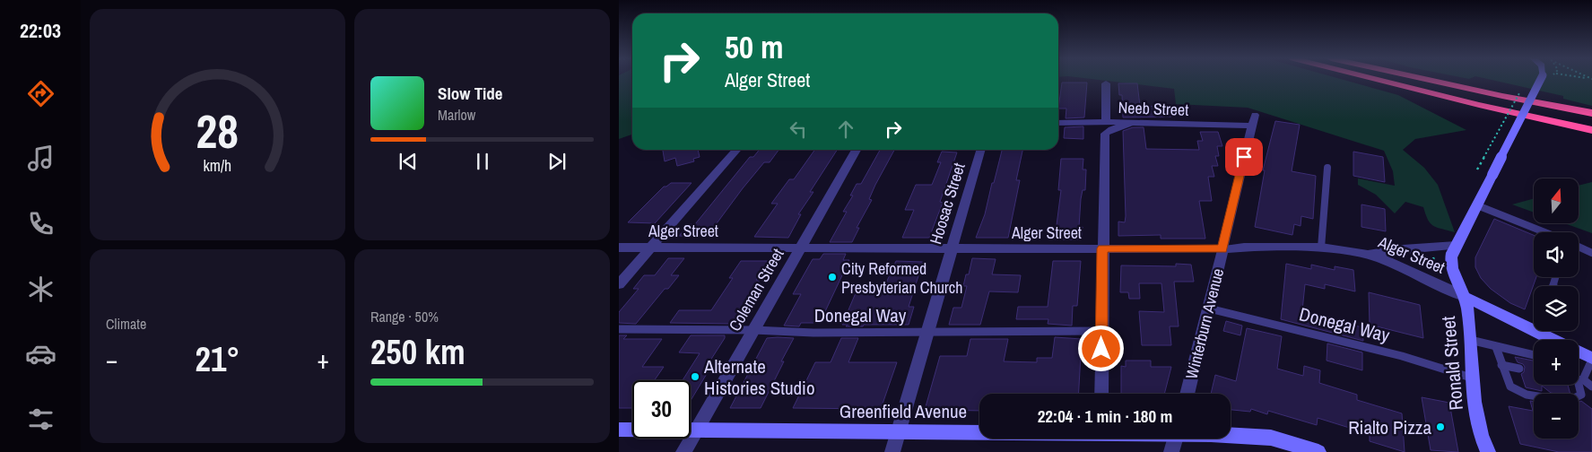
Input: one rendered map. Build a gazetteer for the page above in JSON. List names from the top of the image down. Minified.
{"streets":{"main road":["Ronald Street","Greenfield Avenue"],"street":["Neeb Street","Hoosac Street","Alger Street","Coleman Street","Winterburn Avenue"],"lane":["Donegal Way"]},"crossings":[["Neeb Street","Winterburn Avenue"],["Hoosac Street","Alger Street"],["Hoosac Street","Donegal Way"],["Hoosac Street","Greenfield Avenue"],["Alger Street","Coleman Street"],["Alger Street","Winterburn Avenue"],["Alger Street","Ronald Street"],["Coleman Street","Donegal Way"],["Coleman Street","Greenfield Avenue"],["Donegal Way","Winterburn Avenue"],["Donegal Way","Ronald Street"]],"places":["City Reformed Presbyterian Church","Alternate Histories Studio","Rialto Pizza"],"north":"top","page":{"tabs":"22:03","turn":["50 m","Alger Street"],"song":["Slow Tide","Marlow"],"map_buttons":["+","−"],"tile":["Climate",["Range · 50%","250 km"]],"heat":["−","21°","+"],"limit":"30","trip":"22:04 · 1 min · 180 m","gauge":["28","km/h"]}}
